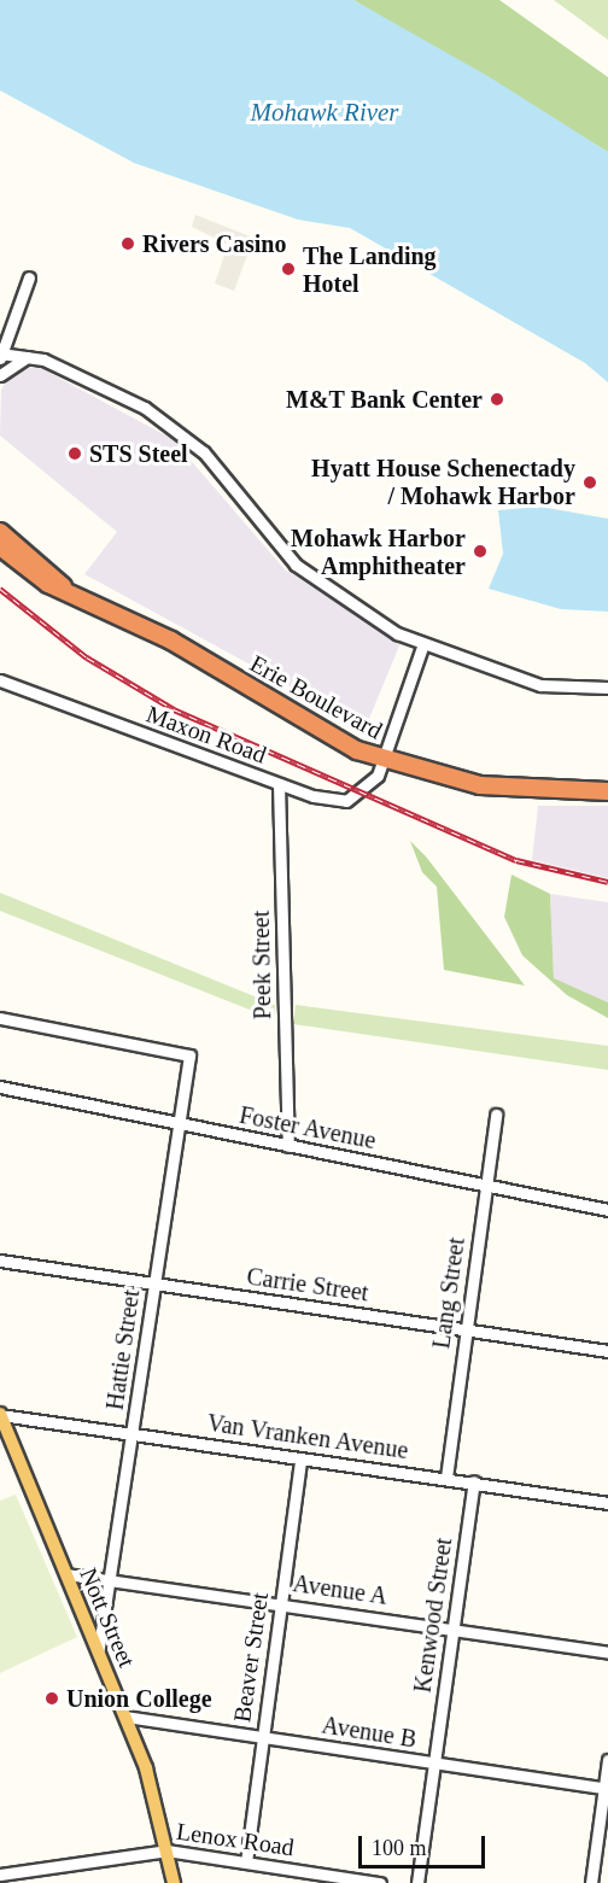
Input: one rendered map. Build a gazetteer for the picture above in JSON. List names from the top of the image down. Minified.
{"streets":{"highway":["Erie Boulevard"],"main road":["Nott Street"],"street":["Maxon Road","Peek Street","Foster Avenue","Carrie Street","Lang Street","Hattie Street","Van Vranken Avenue","Avenue A","Kenwood Street","Beaver Street","Avenue B","Lenox Road"]},"crossings":[["Erie Boulevard","Maxon Road"],["Maxon Road","Peek Street"],["Peek Street","Foster Avenue"],["Foster Avenue","Lang Street"],["Foster Avenue","Hattie Street"],["Carrie Street","Lang Street"],["Carrie Street","Hattie Street"],["Lang Street","Van Vranken Avenue"],["Hattie Street","Van Vranken Avenue"],["Hattie Street","Avenue A"],["Hattie Street","Nott Street"],["Van Vranken Avenue","Kenwood Street"],["Van Vranken Avenue","Nott Street"],["Van Vranken Avenue","Beaver Street"],["Avenue A","Kenwood Street"],["Avenue A","Nott Street"],["Avenue A","Beaver Street"],["Kenwood Street","Avenue B"],["Nott Street","Avenue B"],["Nott Street","Lenox Road"],["Beaver Street","Avenue B"],["Beaver Street","Lenox Road"]],"water":["Mohawk River"],"places":["Rivers Casino","The Landing Hotel","M&T Bank Center","STS Steel","Hyatt House Schenectady / Mohawk Harbor","Mohawk Harbor Amphitheater","Union College"],"scale_bar":"100 m"}
